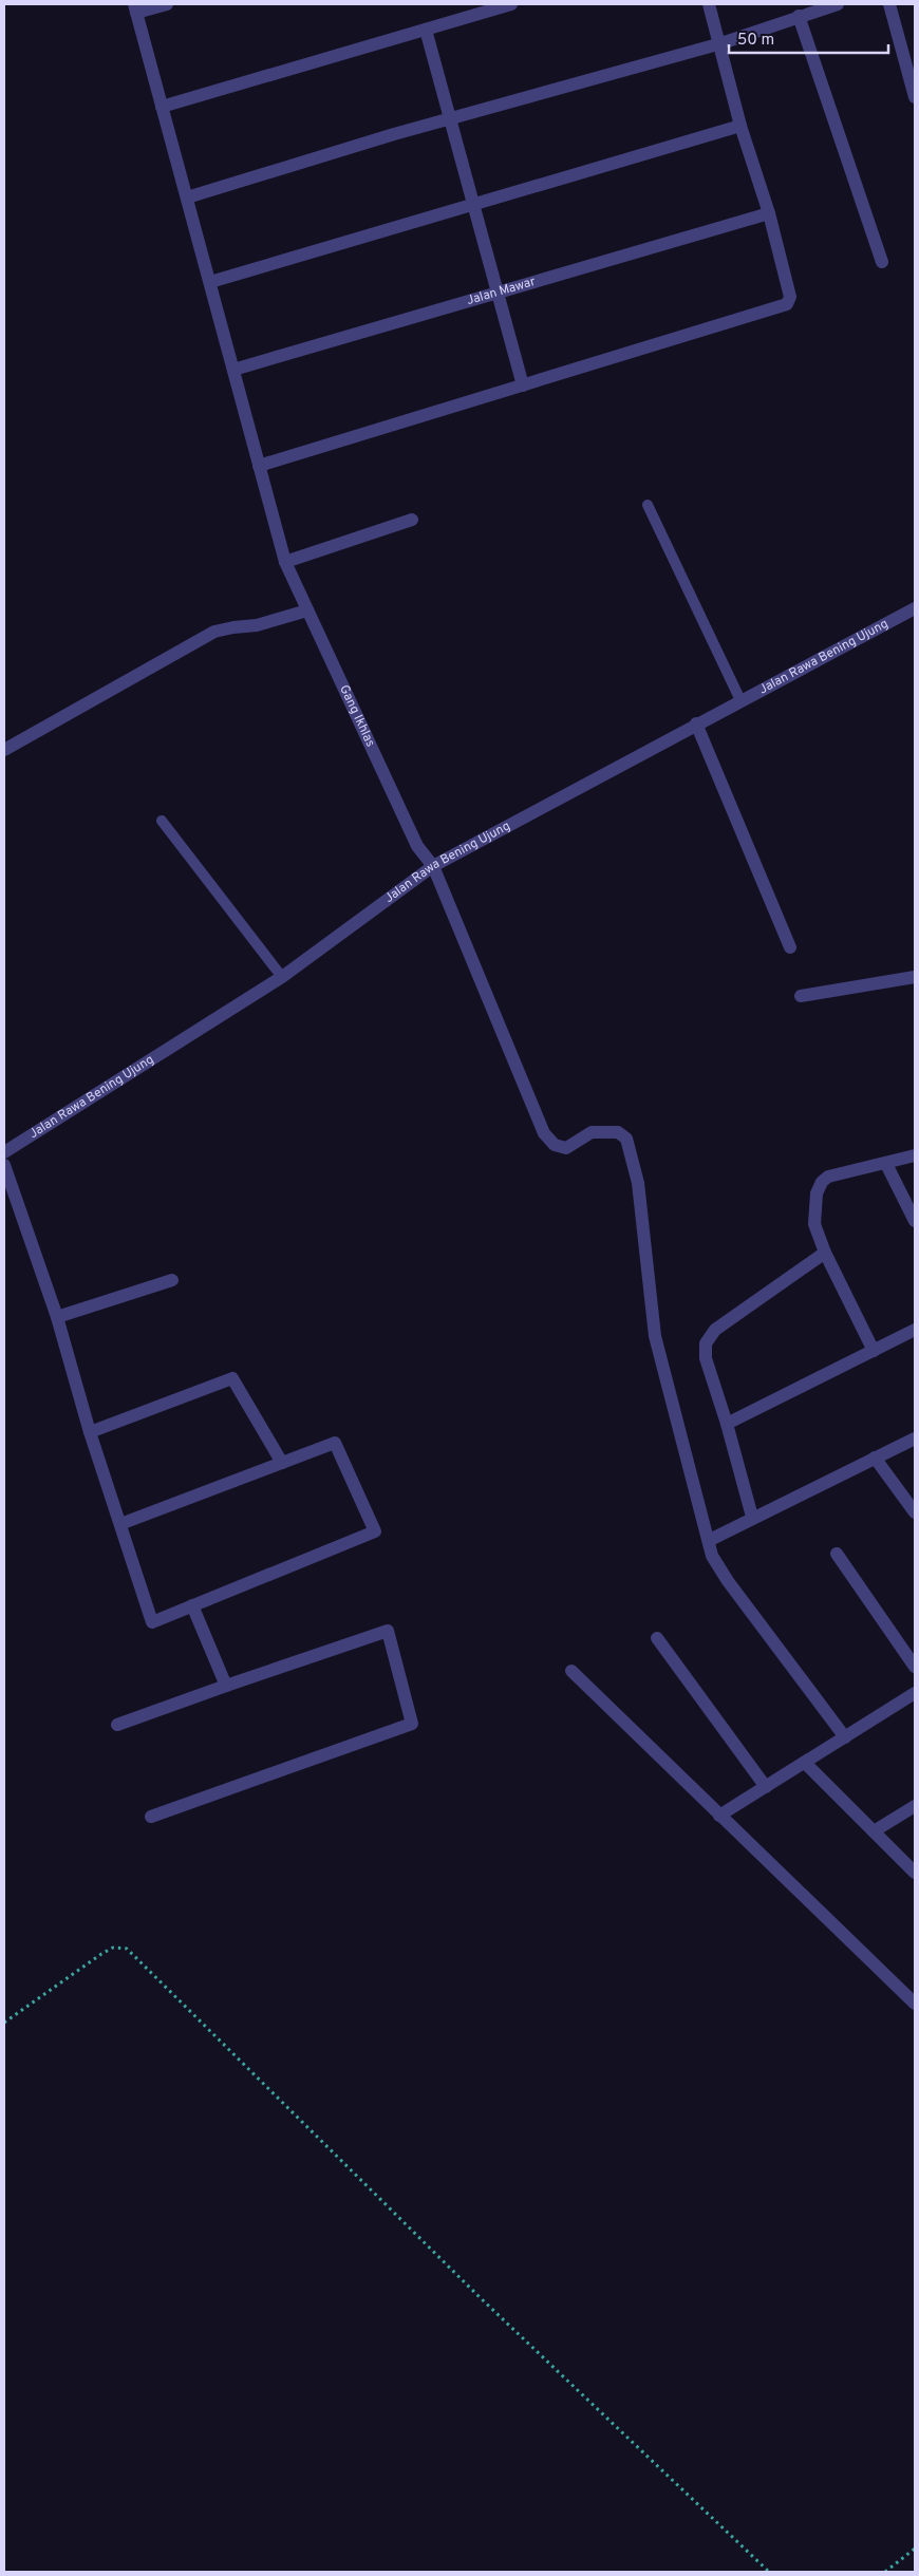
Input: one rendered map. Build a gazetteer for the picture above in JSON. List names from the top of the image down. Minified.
{"streets":{"street":["Jalan Mawar","Jalan Rawa Bening Ujung","Gang Ikhlas"]},"crossings":[["Jalan Mawar","Gang Ikhlas"],["Jalan Rawa Bening Ujung","Gang Ikhlas"]],"scale_bar":"50 m"}
